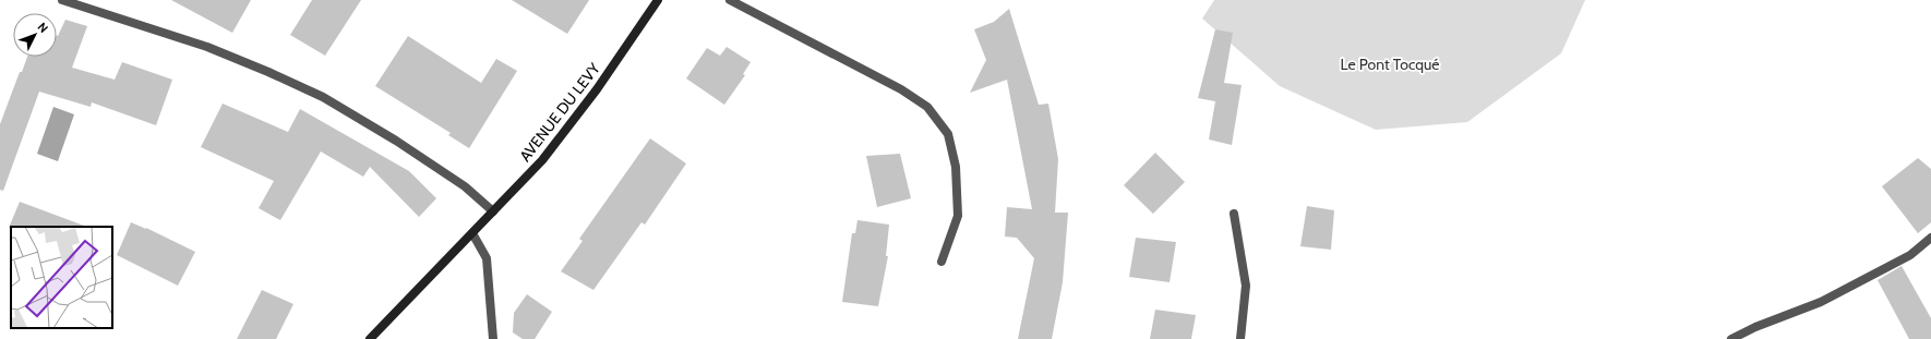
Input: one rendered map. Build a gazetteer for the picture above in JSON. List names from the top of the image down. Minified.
{"streets":{"street":["AVENUE DU LEVY"]},"parks":["Le Pont Tocqué"],"north":"top right"}
